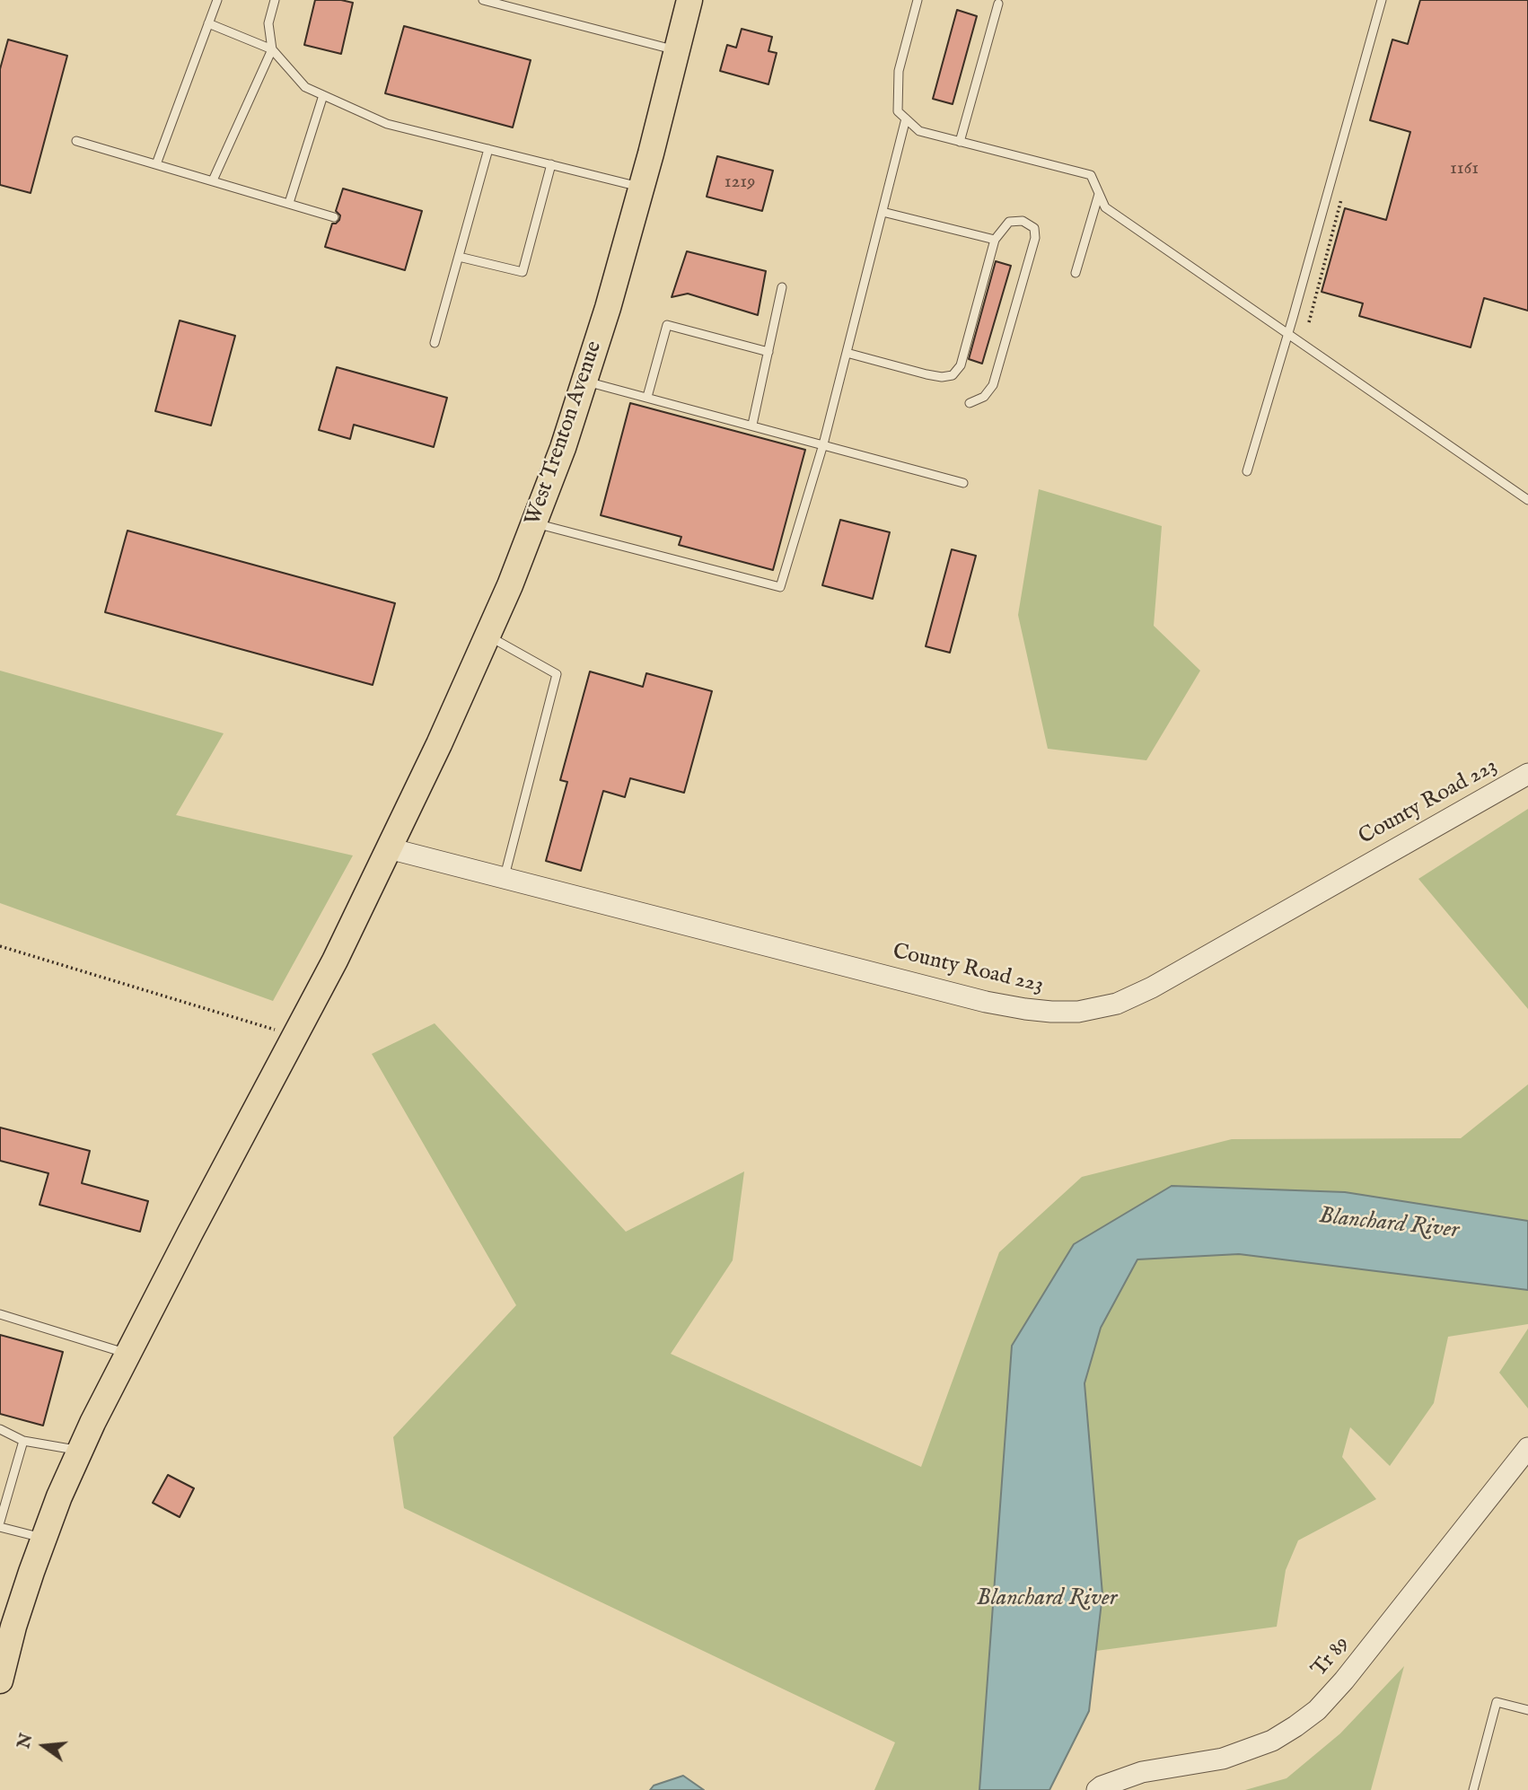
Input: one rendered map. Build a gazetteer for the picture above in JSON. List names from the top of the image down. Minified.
{"streets":{"main road":["West Trenton Avenue"],"street":["County Road 223","Tr 89"]},"crossings":[["West Trenton Avenue","County Road 223"]],"water":["Blanchard River"],"house_numbers":["1161","1219"],"north":"left"}
